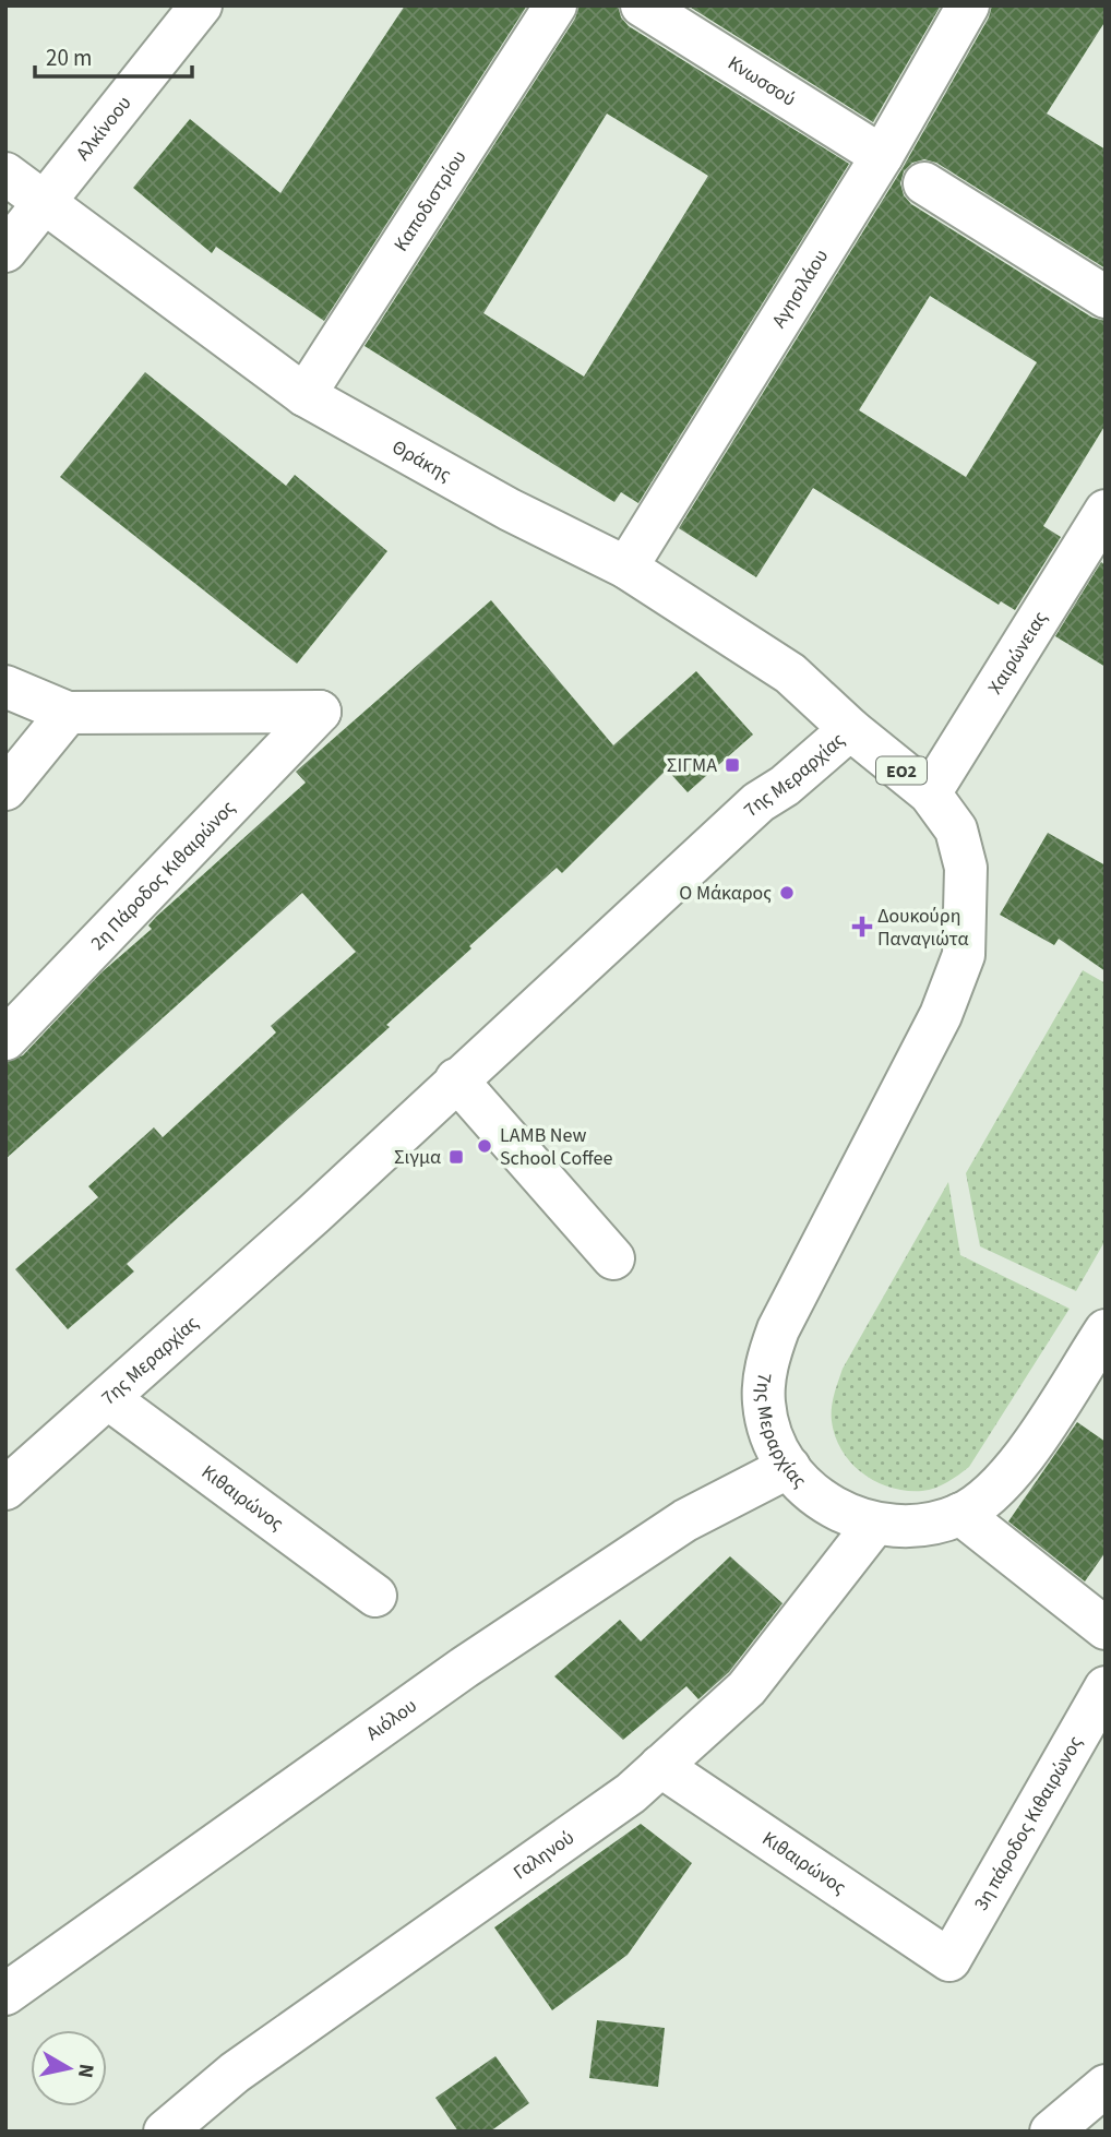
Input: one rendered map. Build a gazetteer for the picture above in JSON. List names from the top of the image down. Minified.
{"streets":{"street":["Κνωσσού","Αλκίνοου","Καποδιστρίου","Αγησιλάου","Θράκης","Χαιρώνειας","ΕΟ2","7ης Μεραρχίας","2η Πάροδος Κιθαιρώνος","Κιθαιρώνος","Αιόλου","3η πάροδος Κιθαιρώνος","Γαληνού"]},"crossings":[["Κνωσσού","Αγησιλάου"],["Αλκίνοου","Θράκης"],["Καποδιστρίου","Θράκης"],["Αγησιλάου","Θράκης"],["Θράκης","7ης Μεραρχίας"],["Χαιρώνειας","7ης Μεραρχίας"],["7ης Μεραρχίας","Κιθαιρώνος"],["7ης Μεραρχίας","Αιόλου"],["7ης Μεραρχίας","Γαληνού"],["Κιθαιρώνος","3η πάροδος Κιθαιρώνος"],["Κιθαιρώνος","Γαληνού"]],"places":{"transit":["ΣΙΓΜΑ","Σιγμα"],"other":["Ο Μάκαρος","LAMB New School Coffee"],"health":["Δουκούρη Παναγιώτα"]},"scale_bar":"20 m","north":"right"}
